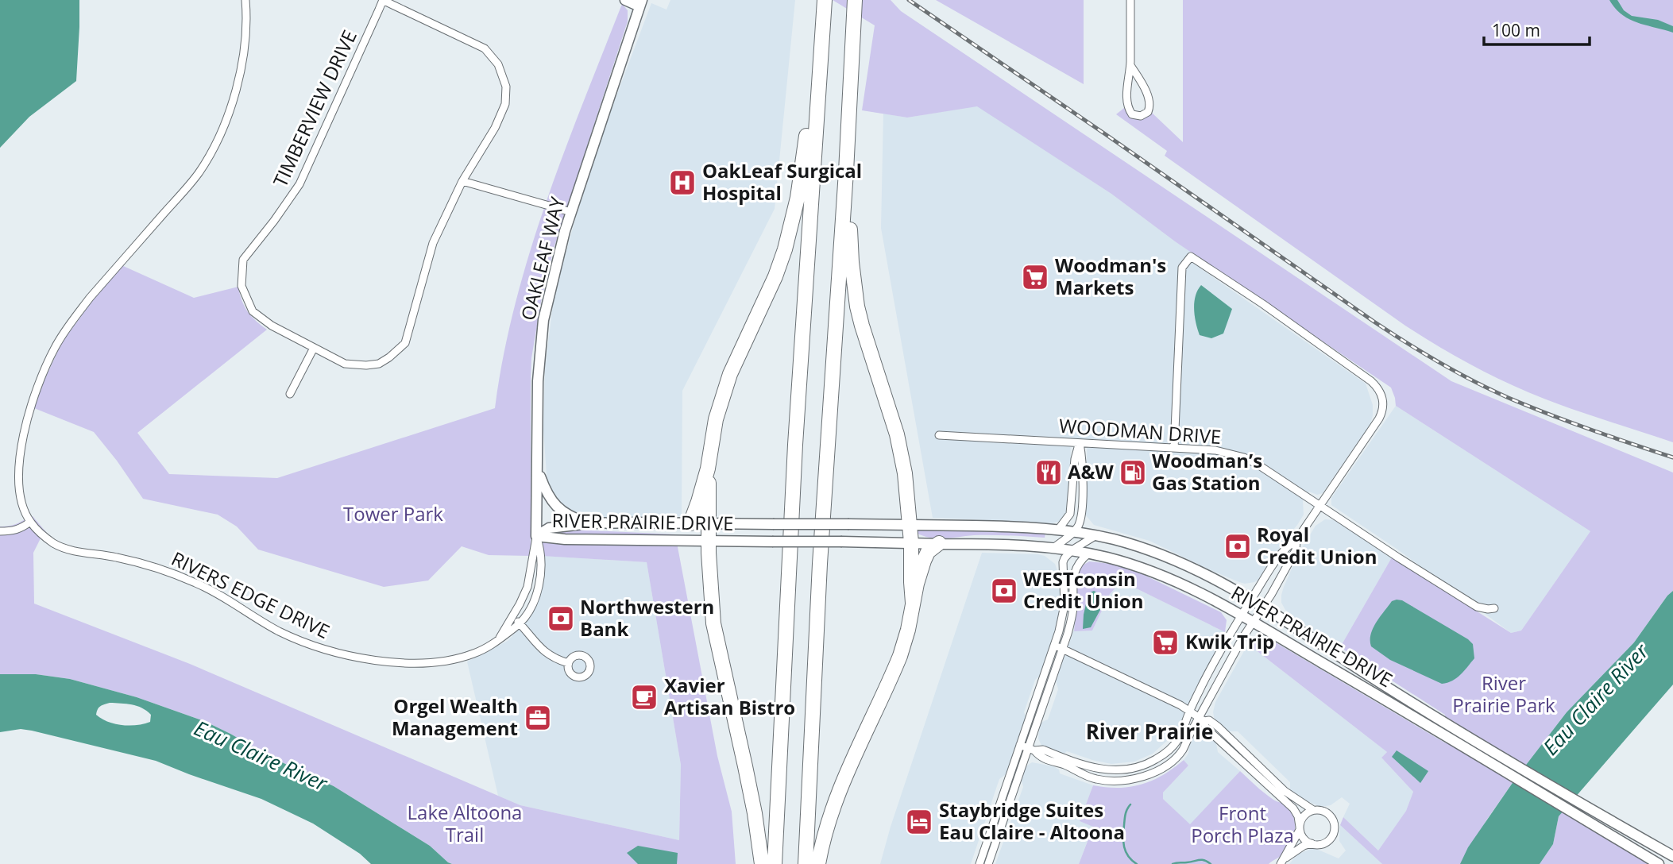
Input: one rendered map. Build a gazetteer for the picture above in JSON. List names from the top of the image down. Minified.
{"streets":{"main road":["OAKLEAF WAY","RIVER PRAIRIE DRIVE"],"street":["TIMBERVIEW DRIVE","WOODMAN DRIVE","RIVERS EDGE DRIVE"]},"crossings":[["OAKLEAF WAY","RIVER PRAIRIE DRIVE"],["OAKLEAF WAY","RIVERS EDGE DRIVE"],["RIVER PRAIRIE DRIVE","RIVERS EDGE DRIVE"]],"districts":["River Prairie"],"water":["Eau Claire River"],"parks":["Tower Park","River Prairie Park","Lake Altoona Trail","Front Porch Plaza"],"places":{"hospital":["OakLeaf Surgical Hospital"],"supermarket":["Woodman's Markets","Kwik Trip"],"restaurant":["A&W"],"fuel station":["Woodman’s Gas Station"],"bank":["Royal Credit Union","WESTconsin Credit Union","Northwestern Bank"],"cafe":["Xavier Artisan Bistro"],"office":["Orgel Wealth Management"],"hotel":["Staybridge Suites Eau Claire - Altoona"]},"scale_bar":"100 m"}
